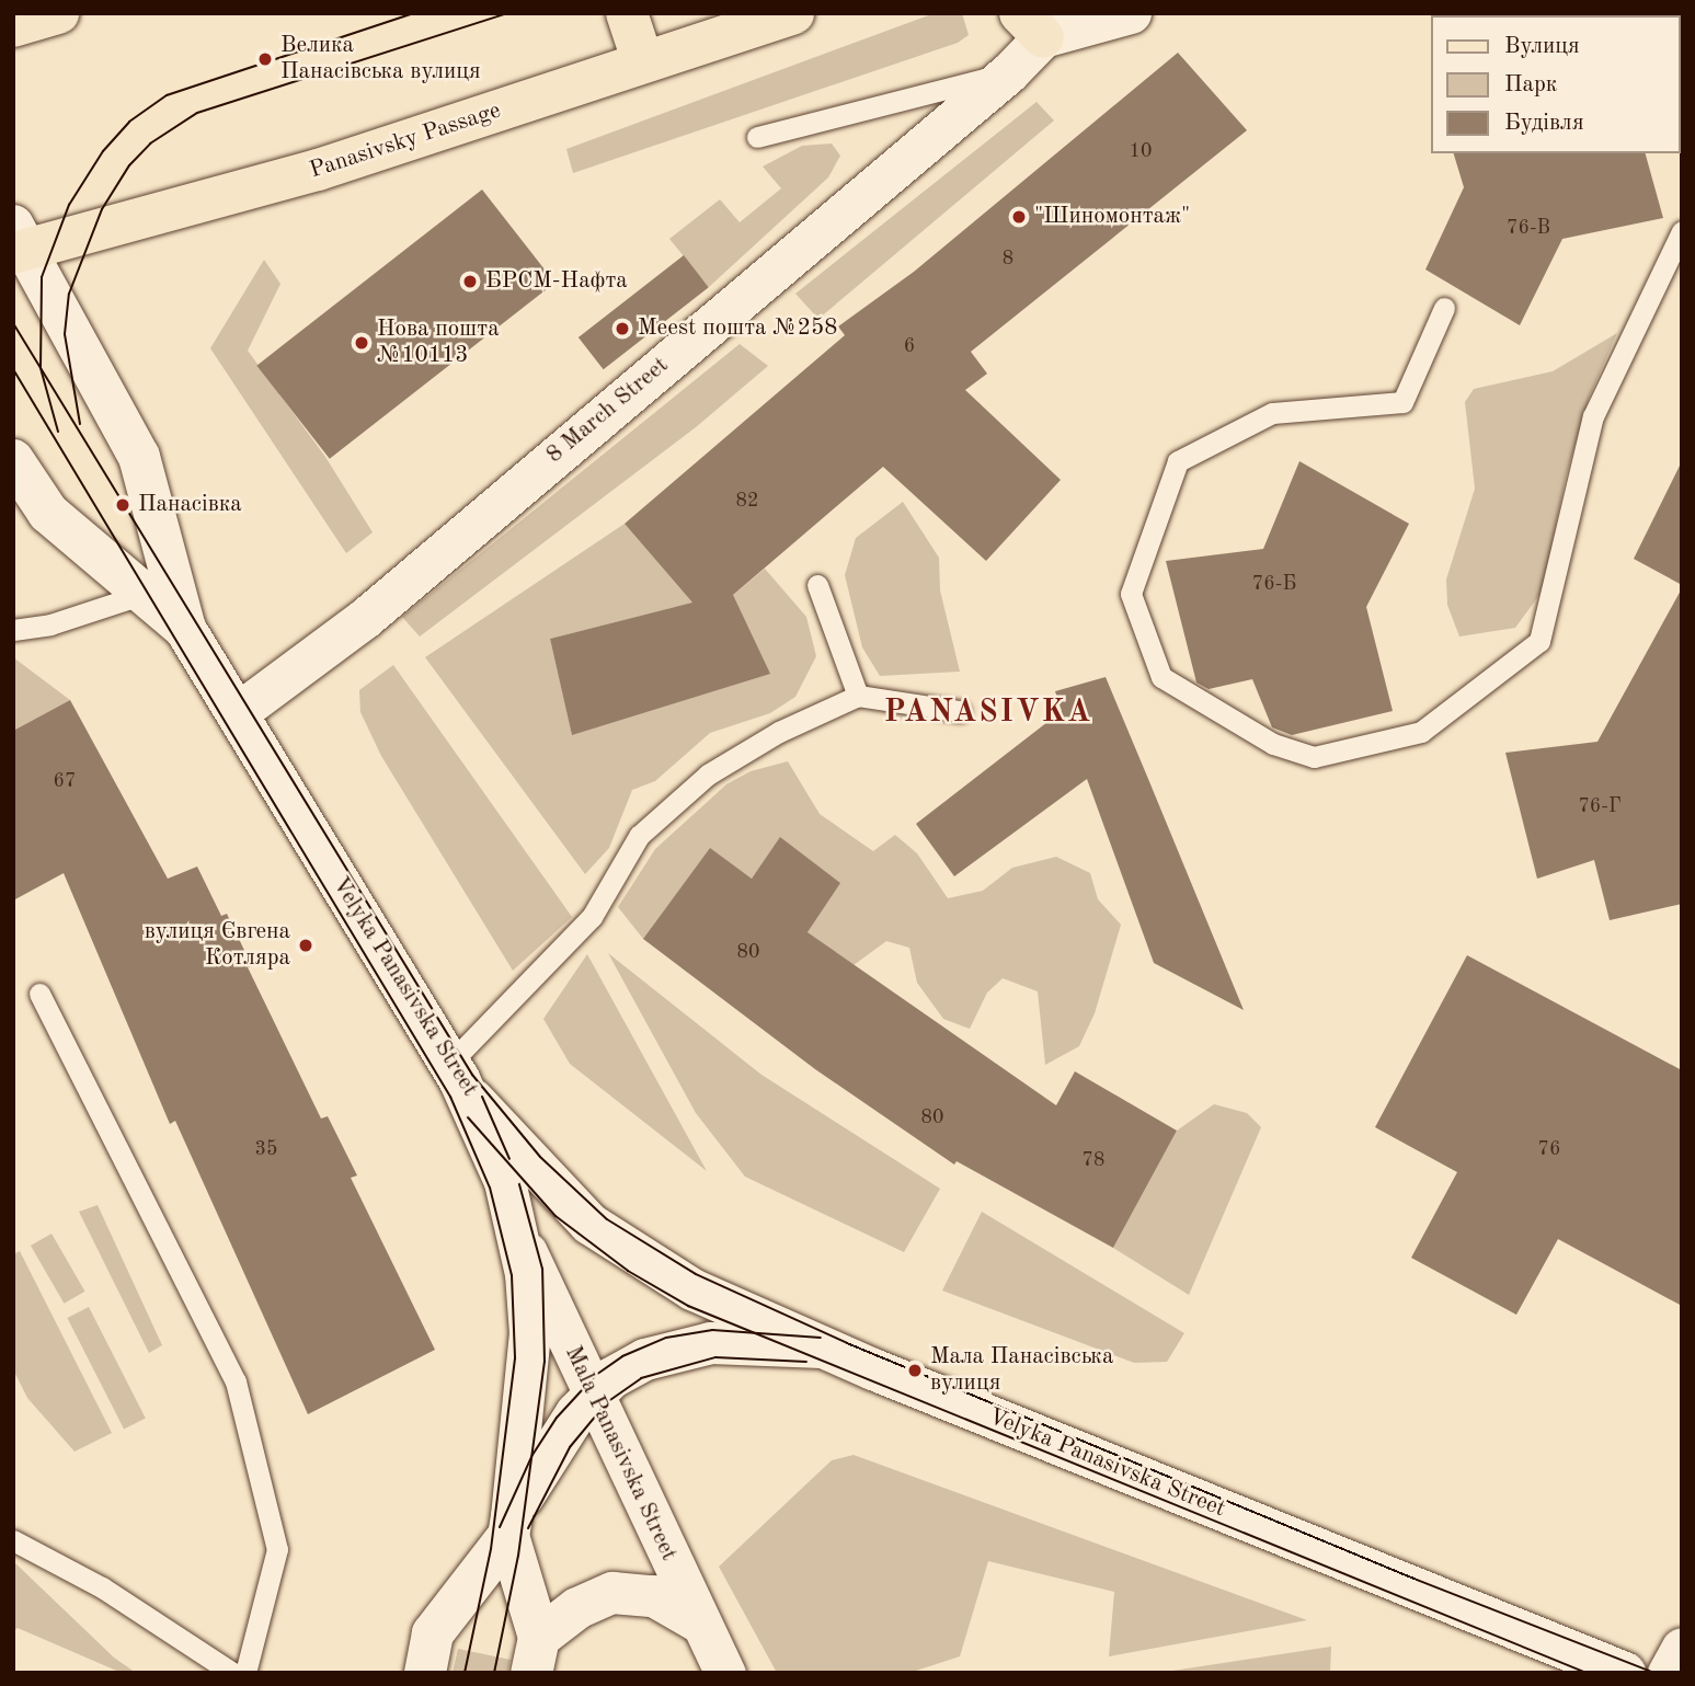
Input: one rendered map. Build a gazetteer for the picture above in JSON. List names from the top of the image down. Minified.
{"streets":{"main road":["Panasivsky Passage","Velyka Panasivska Street"],"street":["8 March Street","Mala Panasivska Street"]},"crossings":[["Panasivsky Passage","Velyka Panasivska Street"],["8 March Street","Velyka Panasivska Street"]],"districts":["PANASIVKA"],"places":["Велика Панасівська вулиця","\"Шиномонтаж\"","БРСМ-Нафта","Meest пошта №258","Нова пошта №10113","Панасівка","вулиця Євгена Котляра","Мала Панасівська вулиця"],"house_numbers":["10","76-В","8","6","82","76-Б","67","76-Г","80","80","35","76","78"],"legend":["Вулиця","Парк","Будівля"]}
